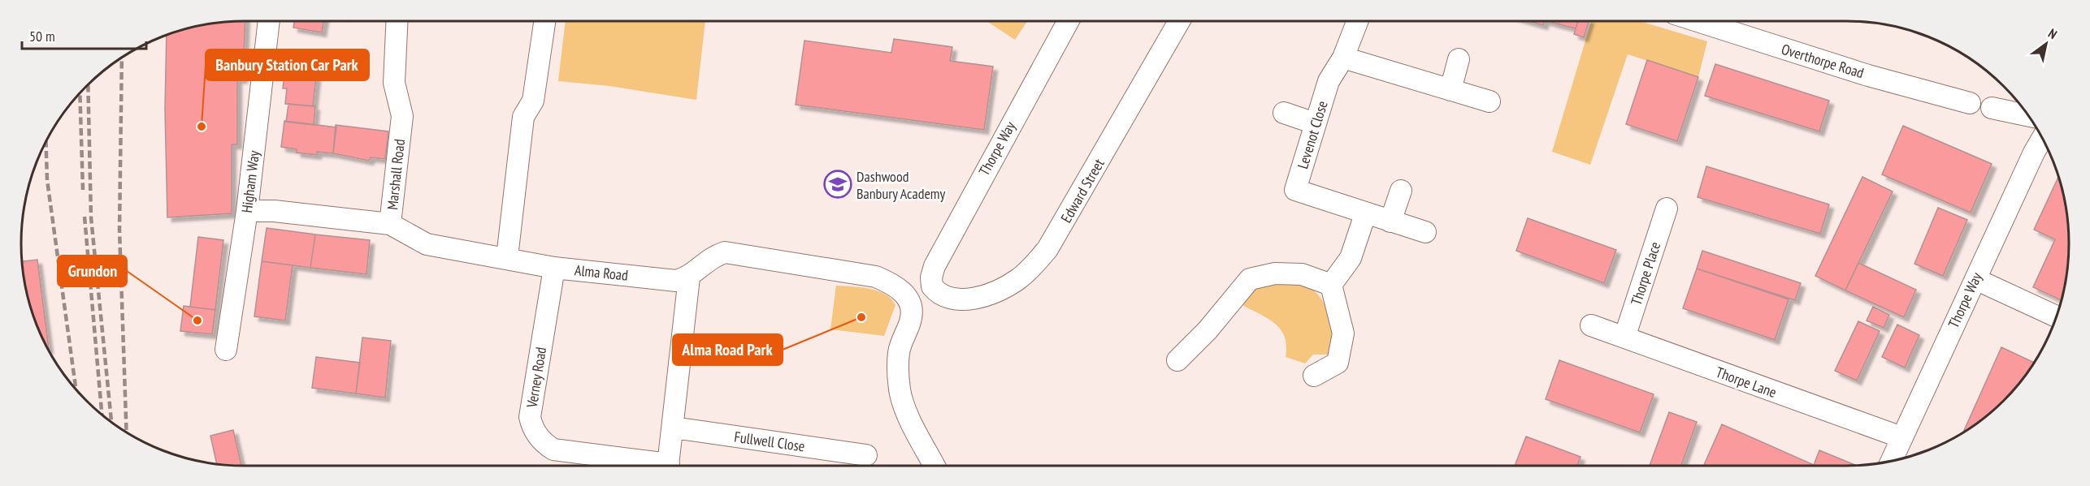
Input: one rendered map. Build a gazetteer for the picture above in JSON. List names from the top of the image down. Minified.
{"streets":{"street":["Overthorpe Road","Levenot Close","Thorpe Way","Marshall Road","Higham Way","Edward Street","Alma Road","Thorpe Place","Verney Road","Thorpe Lane","Fullwell Close"]},"crossings":[["Thorpe Way","Edward Street"],["Thorpe Way","Thorpe Lane"],["Marshall Road","Higham Way"],["Marshall Road","Alma Road"],["Alma Road","Verney Road"],["Thorpe Place","Thorpe Lane"]],"places":{"other":["Banbury Station Car Park","Alma Road Park","Grundon"],"school or university":["Dashwood Banbury Academy"]},"scale_bar":"50 m","north":"top right"}
